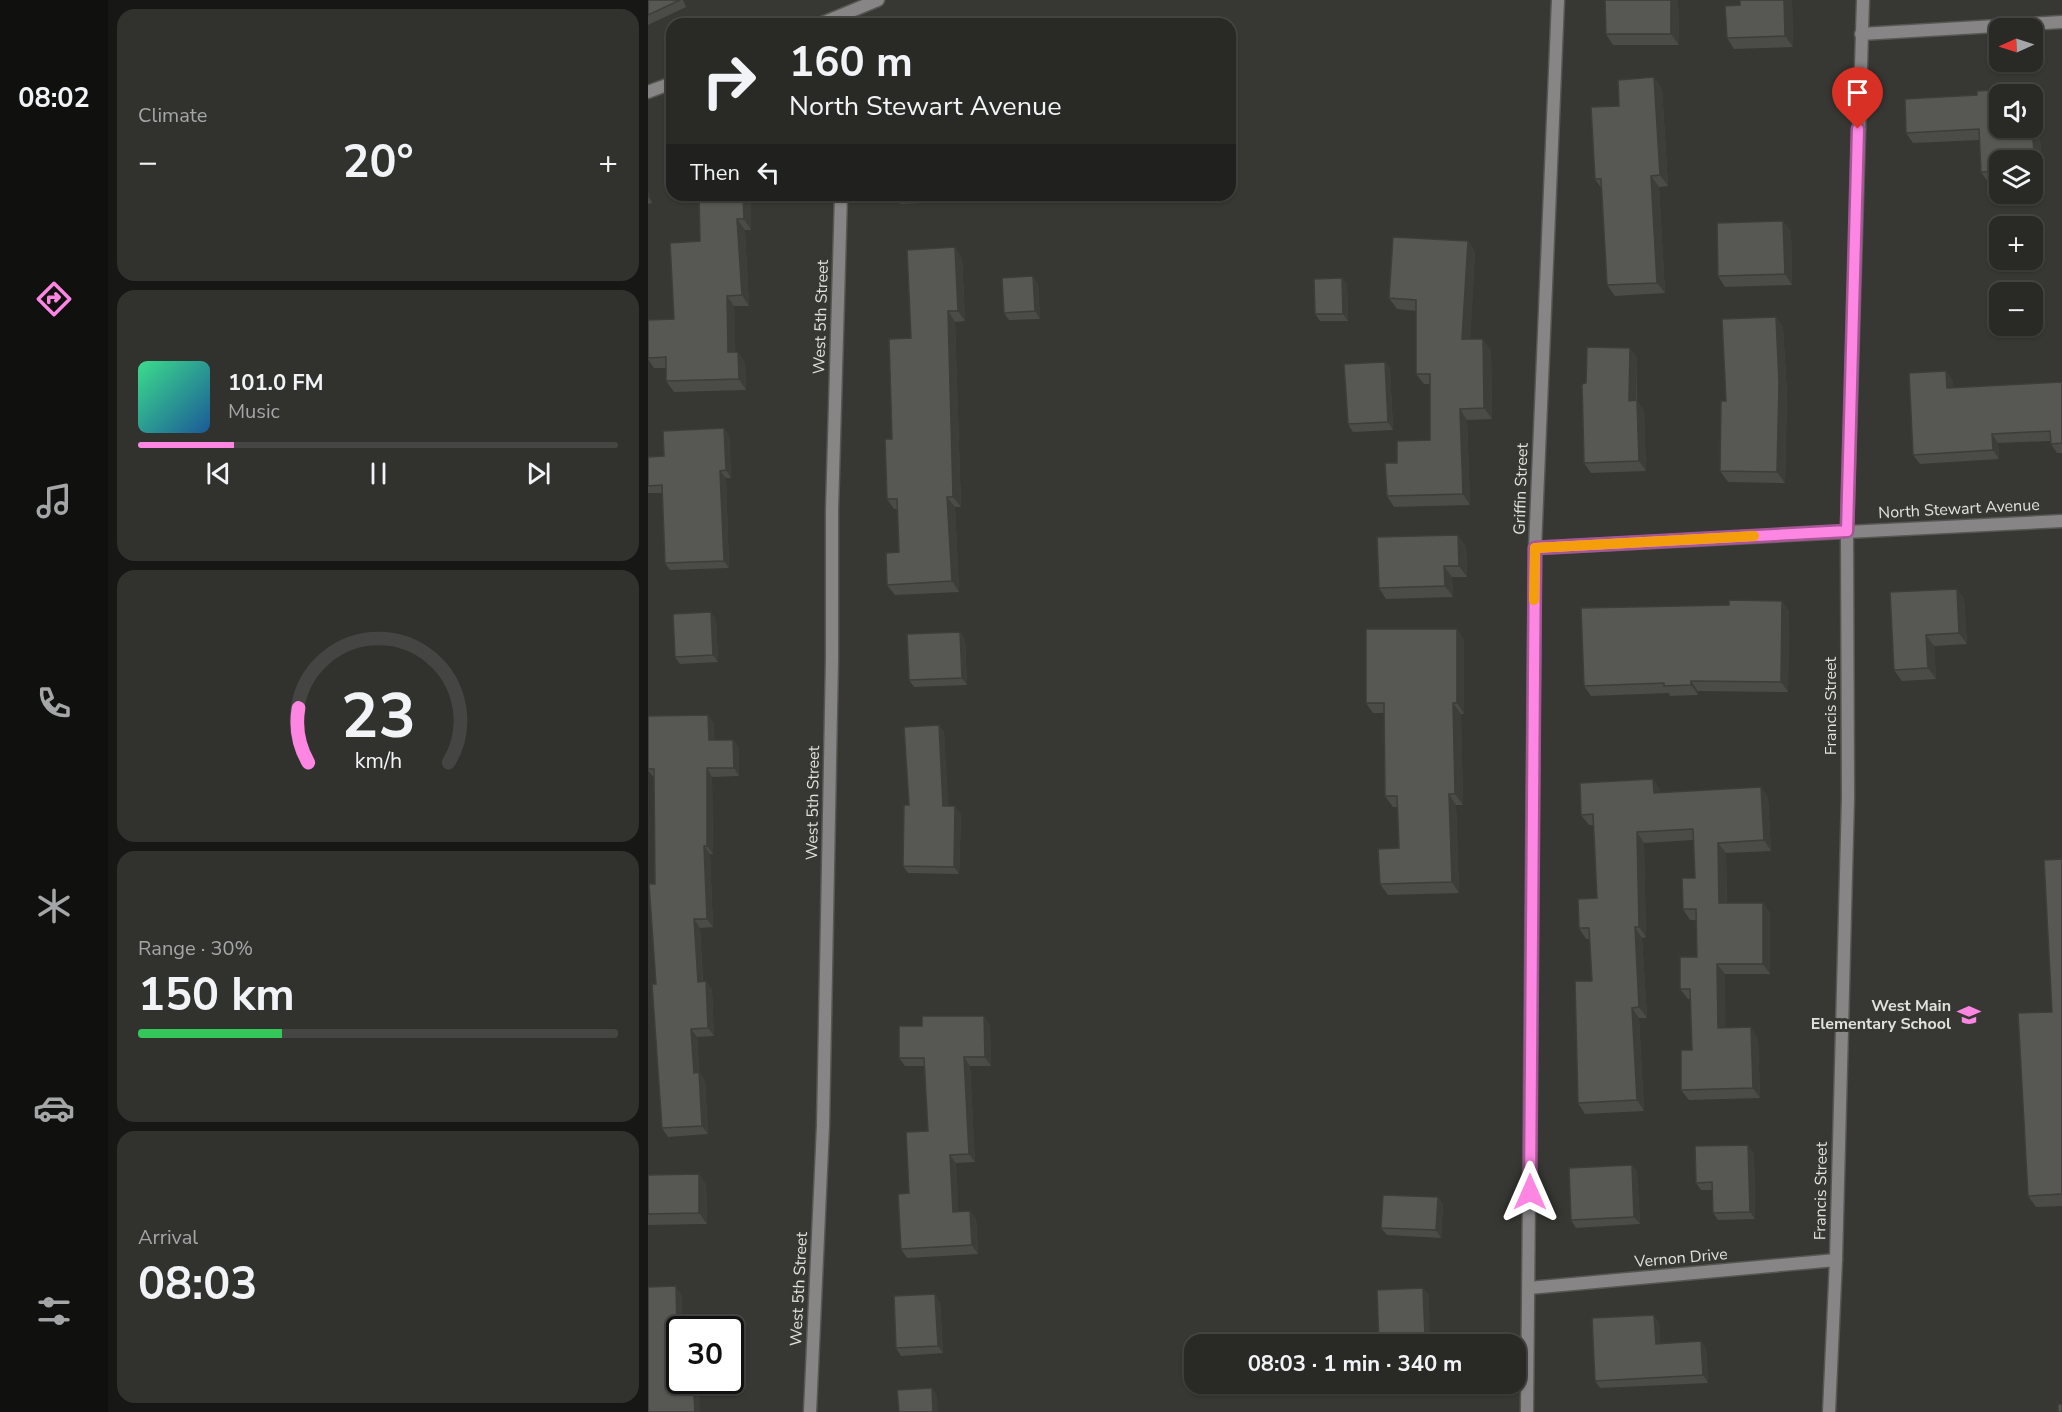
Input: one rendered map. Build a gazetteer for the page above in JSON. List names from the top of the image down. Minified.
{"streets":{"street":["West 5th Street","Griffin Street","North Stewart Avenue","Francis Street","Vernon Drive"]},"crossings":[["Griffin Street","North Stewart Avenue"],["Griffin Street","Vernon Drive"],["North Stewart Avenue","Francis Street"],["Francis Street","Vernon Drive"]],"places":{"school or university":["West Main Elementary School"]},"north":"left","page":{"tabs":"08:02","tile":["Climate",["Range · 30%","150 km"],["Arrival","08:03"]],"map_buttons":["+","−"],"turn":["160 m","North Stewart Avenue"],"heat":["−","20°","+"],"then":"Then","song":["101.0 FM","Music"],"limit":"30","trip":"08:03 · 1 min · 340 m","gauge":["23","km/h"]}}
